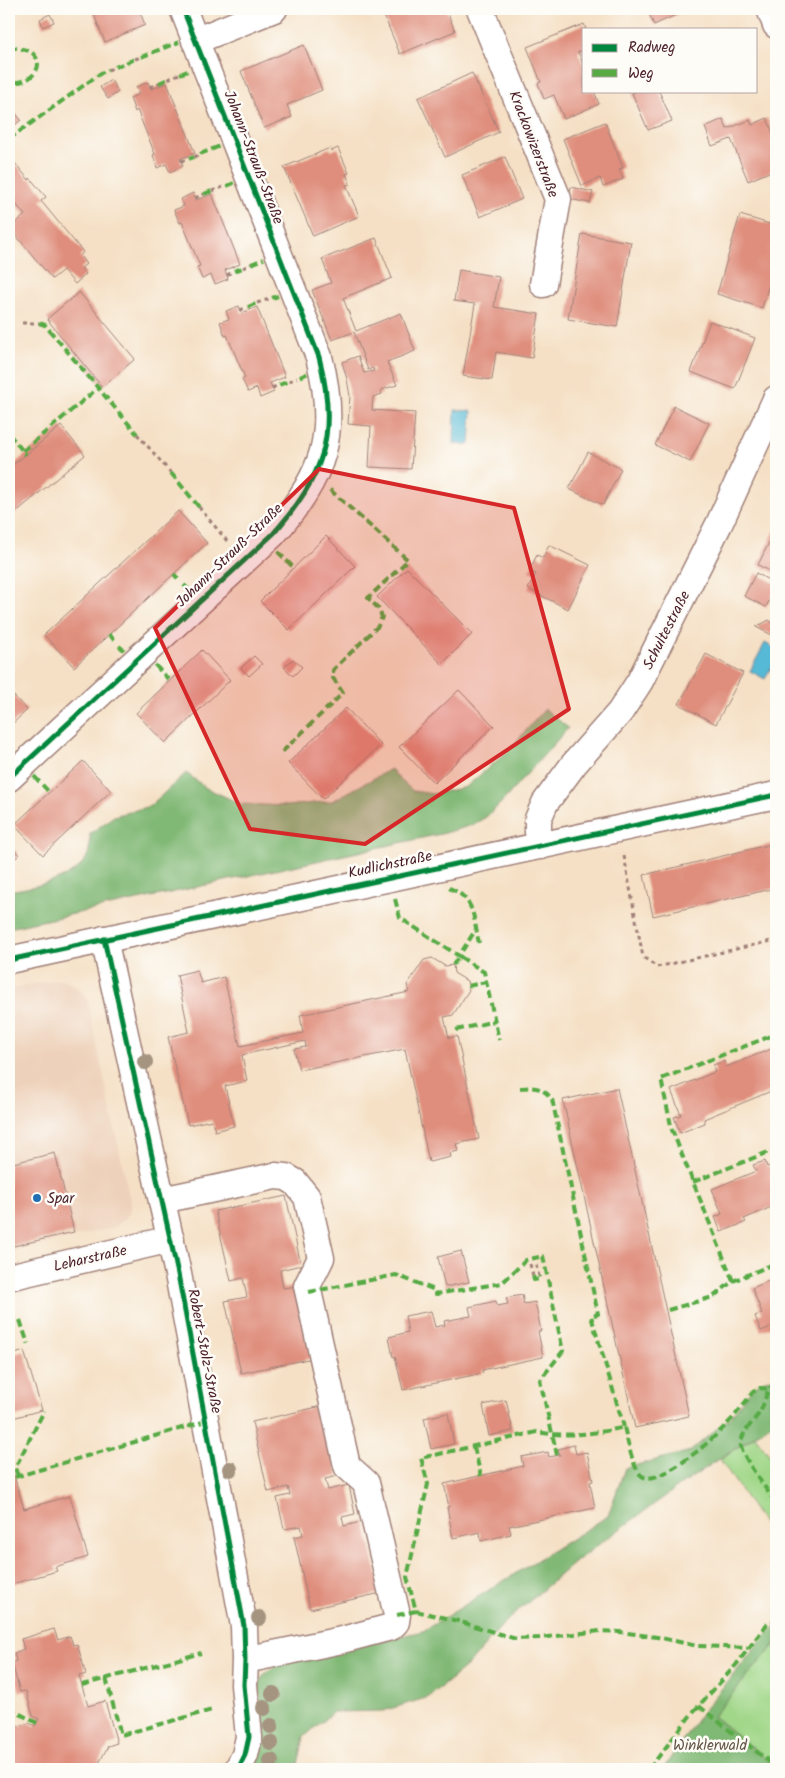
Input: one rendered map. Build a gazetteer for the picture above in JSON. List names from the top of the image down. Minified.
{"streets":{"street":["Krackowizerstraße","Johann-Strauß-Straße","Schultestraße","Kudlichstraße","Leharstraße","Robert-Stolz-Straße"]},"crossings":[["Schultestraße","Kudlichstraße"],["Kudlichstraße","Robert-Stolz-Straße"],["Leharstraße","Robert-Stolz-Straße"]],"parks":["Winklerwald"],"places":["Spar"],"legend":["Radweg","Weg"]}
